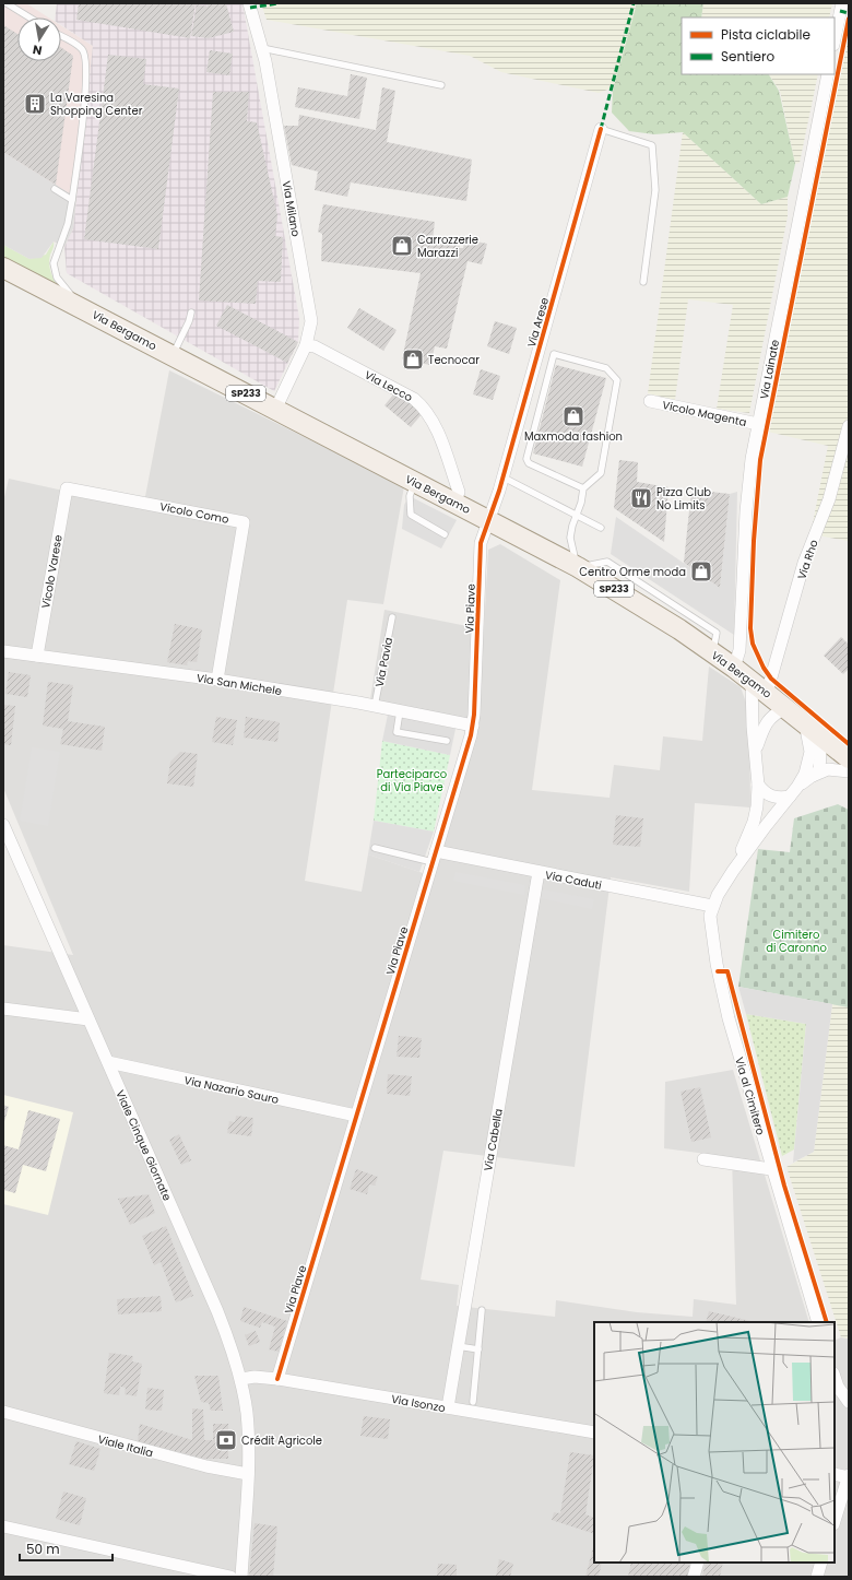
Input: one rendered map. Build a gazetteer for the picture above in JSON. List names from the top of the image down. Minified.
{"streets":{"main road":["Via Bergamo","SP233"],"street":["Via Milano","Via Arese","Via Lainate","Via Lecco","Vicolo Magenta","Vicolo Como","Via Rho","Vicolo Varese","Via Piave","Via San Michele","Via Caduti","Via Nazario Sauro","Via al Cimitero","Via Cabella","Viale Cinque Giornate","Via Isonzo","Viale Italia"],"lane":["Via Pavia"]},"crossings":[["Via Milano","Via Bergamo"],["Via Milano","Via Lecco"],["Via Arese","Via Bergamo"],["Via Arese","Via Piave"],["Via Bergamo","Via Lainate"],["Via Bergamo","Via Lecco"],["Via Bergamo","Via Rho"],["Via Bergamo","Via Piave"],["Via Lainate","Vicolo Magenta"],["Vicolo Como","Vicolo Varese"],["Vicolo Como","Via San Michele"],["Vicolo Varese","Via San Michele"],["Via Piave","Via San Michele"],["Via Piave","Via Caduti"],["Via Piave","Via Nazario Sauro"],["Via Piave","Via Isonzo"],["Via Pavia","Via San Michele"],["Via Caduti","Via al Cimitero"],["Via Caduti","Via Cabella"],["Via Nazario Sauro","Viale Cinque Giornate"],["Via Cabella","Via Isonzo"],["Viale Cinque Giornate","Via Isonzo"],["Viale Cinque Giornate","Viale Italia"]],"parks":["Parteciparco di Via Piave","Cimitero di Caronno"],"places":{"building":["La Varesina Shopping Center"],"shop":["Carrozzerie Marazzi","Tecnocar","Maxmoda fashion","Centro Orme moda"],"restaurant":["Pizza Club No Limits"],"bank":["Crédit Agricole"]},"legend":["Pista ciclabile","Sentiero"],"scale_bar":"50 m","north":"bottom"}
